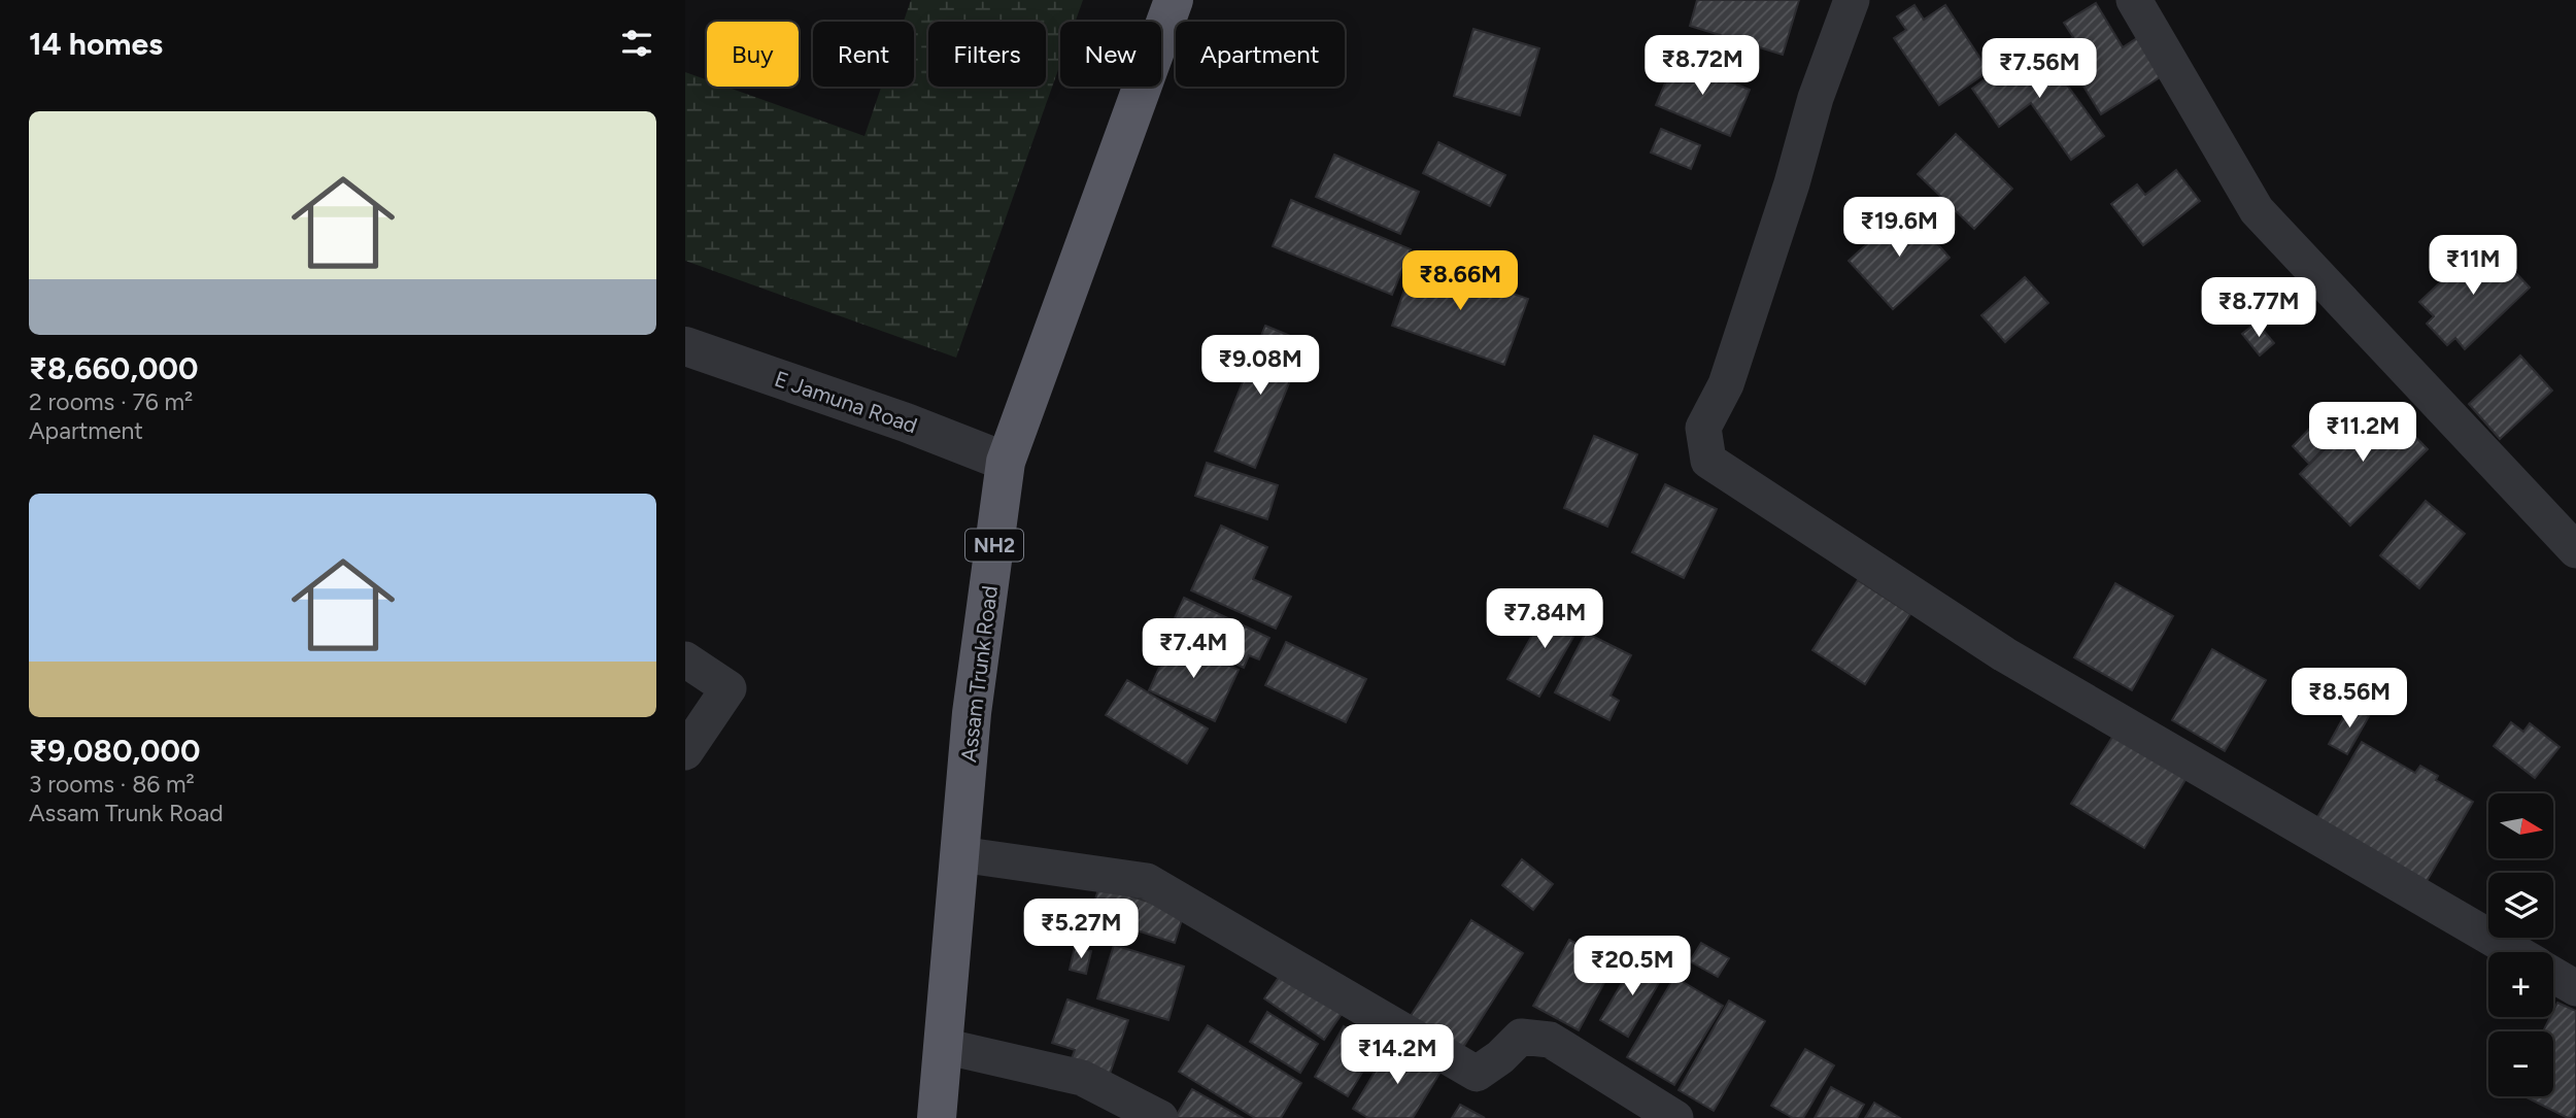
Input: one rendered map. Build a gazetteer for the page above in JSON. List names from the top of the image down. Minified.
{"streets":{"highway":["NH2","Assam Trunk Road"],"street":["E Jamuna Road"]},"crossings":[["E Jamuna Road","Assam Trunk Road"]],"north":"right","page":{"heading":"14 homes","chip":["Buy","Rent","Filters","New","Apartment"],"price":["₹8.72M","₹7.56M","₹19.6M","₹11M","₹8.66M","₹8.77M","₹9.08M","₹11.2M","₹7.84M","₹7.4M","₹8.56M","₹5.27M","₹20.5M","₹14.2M"],"list":[{"name":"₹8,660,000","note":"2 rooms · 76 m² · Apartment"},{"name":"₹9,080,000","note":"3 rooms · 86 m² · Assam Trunk Road"}],"map_buttons":["+","−"]}}
